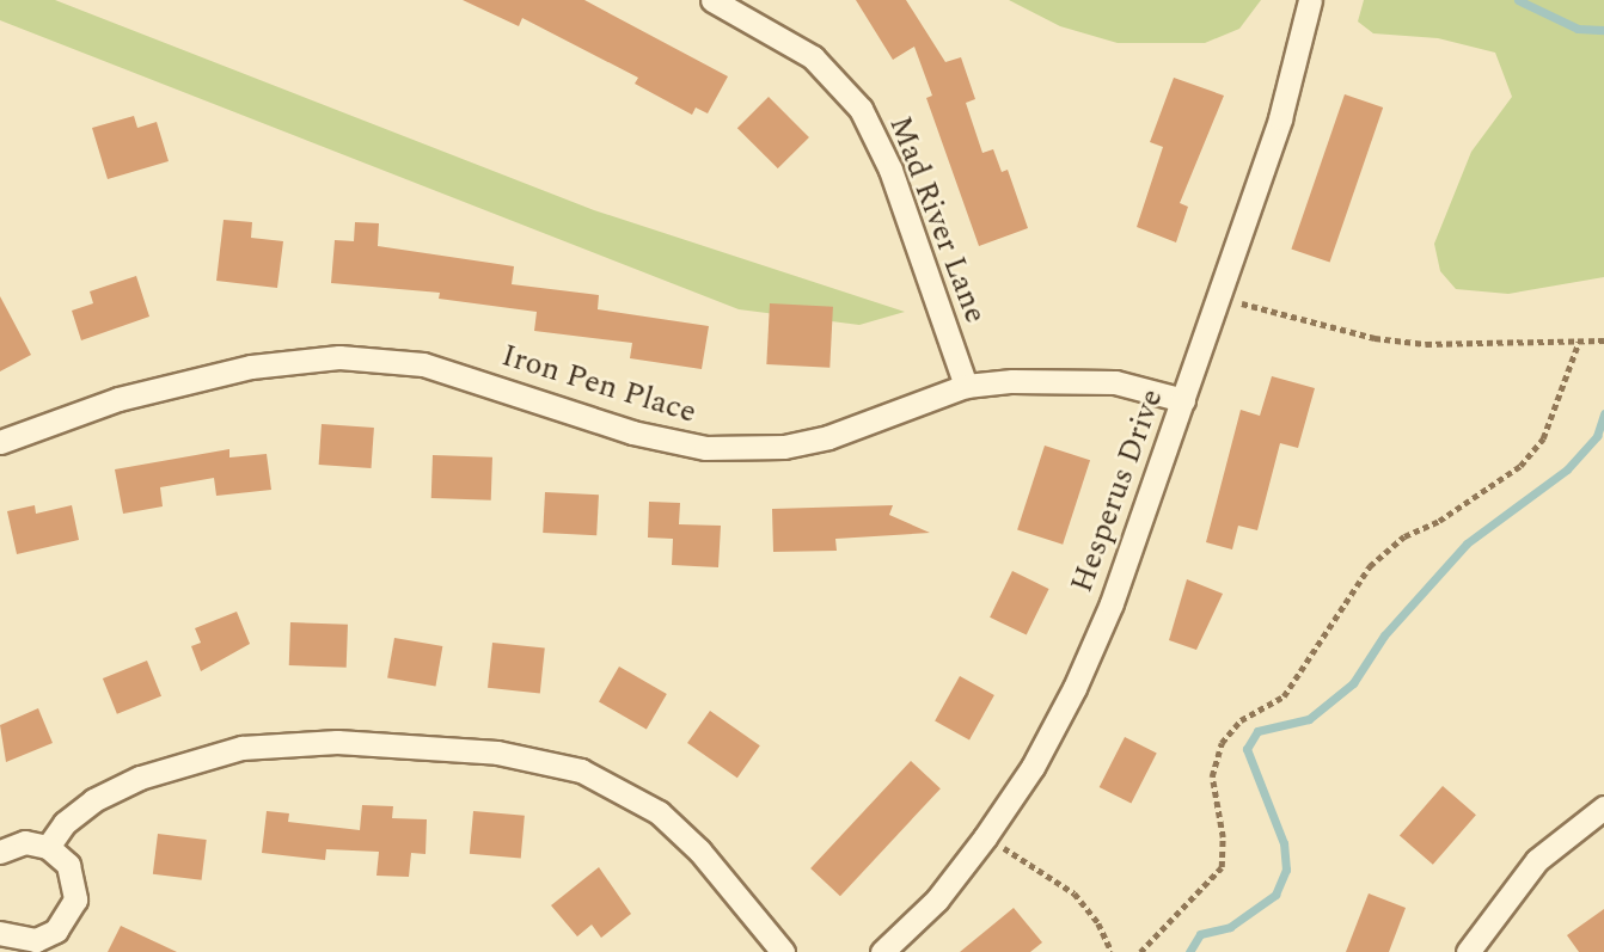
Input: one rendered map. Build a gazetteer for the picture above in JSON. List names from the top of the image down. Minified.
{"streets":{"street":["Mad River Lane","Iron Pen Place","Hesperus Drive"]},"crossings":[["Mad River Lane","Iron Pen Place"],["Iron Pen Place","Hesperus Drive"]]}
